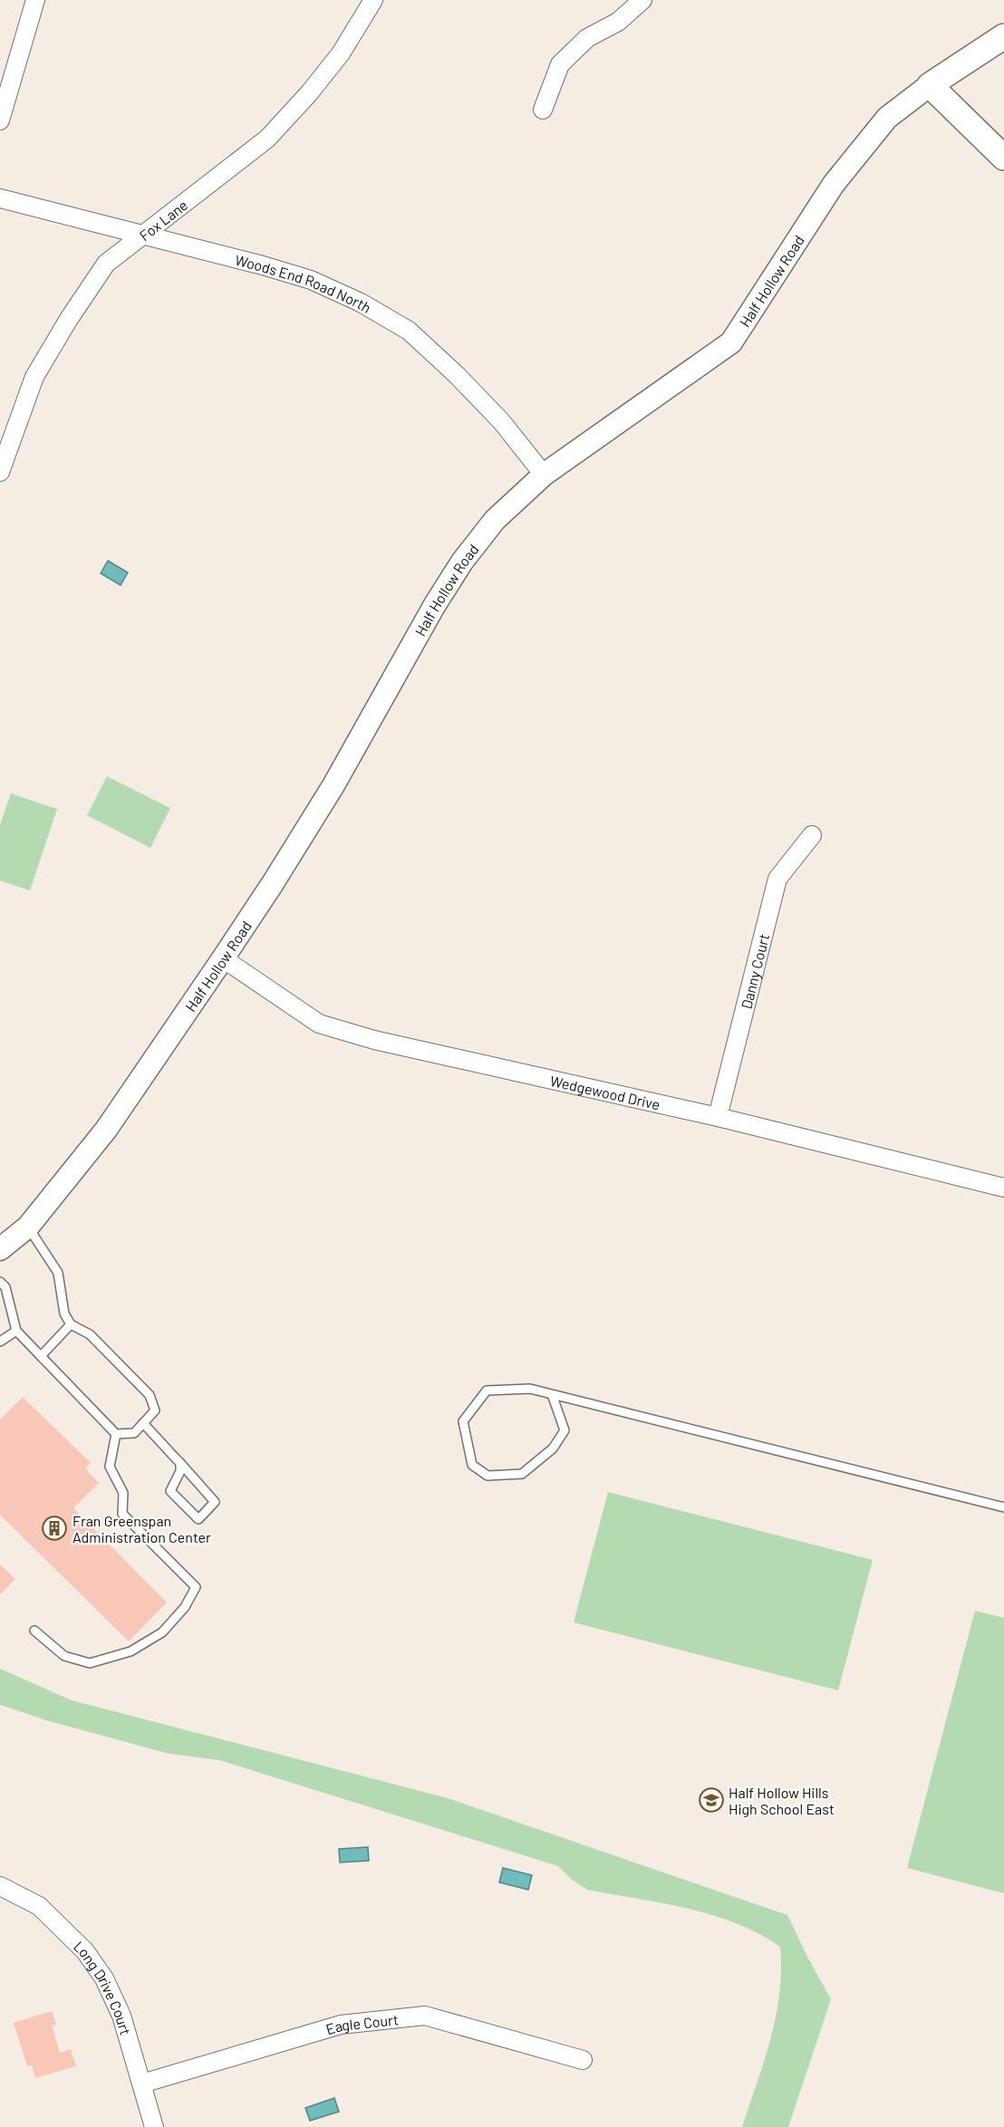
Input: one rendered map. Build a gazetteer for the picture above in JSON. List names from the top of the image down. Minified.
{"streets":{"main road":["Half Hollow Road"],"street":["Fox Lane","Woods End Road North","Danny Court","Wedgewood Drive","Long Drive Court","Eagle Court"]},"crossings":[["Fox Lane","Woods End Road North"],["Half Hollow Road","Woods End Road North"],["Half Hollow Road","Wedgewood Drive"],["Danny Court","Wedgewood Drive"],["Long Drive Court","Eagle Court"]],"places":{"building":["Fran Greenspan Administration Center"],"school or university":["Half Hollow Hills High School East"]}}
